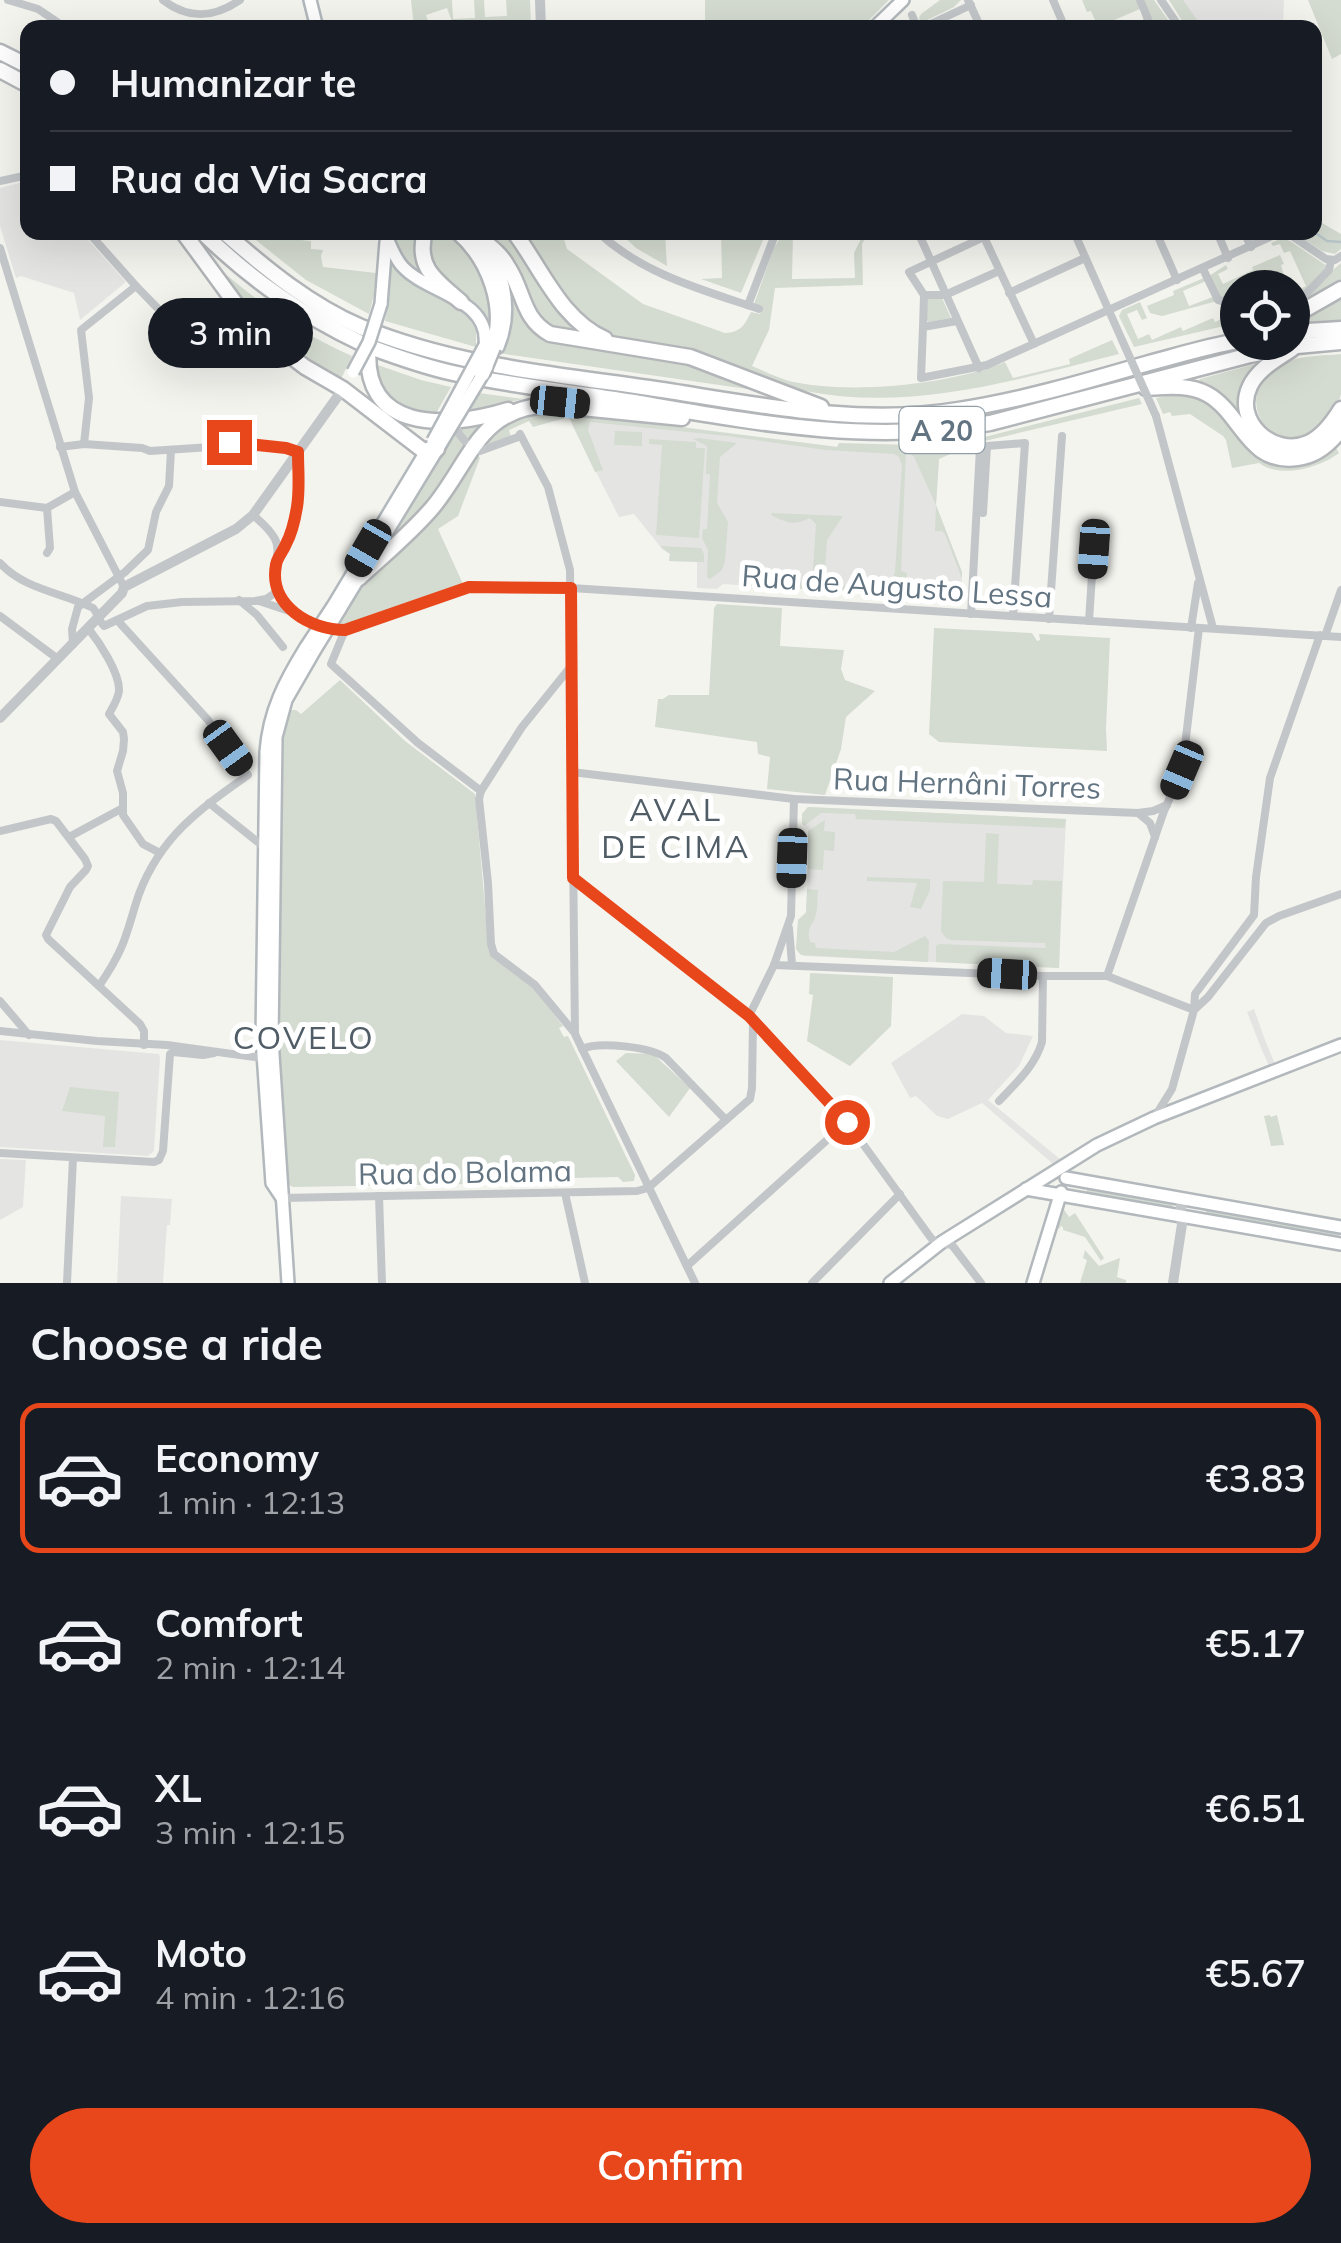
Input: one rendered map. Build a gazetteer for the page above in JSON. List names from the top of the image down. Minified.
{"streets":{"highway":["A 20"],"street":["Rua de Augusto Lessa","Rua Hernâni Torres","Rua do Bolama"]},"districts":["AVAL DE CIMA","COVELO"],"page":{"banner":["Humanizar te","Rua da Via Sacra"],"bubble":"3 min","heading":"Choose a ride","list":[{"name":"Economy","note":"1 min · 12:13","value":"€3.83"},{"name":"Comfort","note":"2 min · 12:14","value":"€5.17"},{"name":"XL","note":"3 min · 12:15","value":"€6.51"},{"name":"Moto","note":"4 min · 12:16","value":"€5.67"}],"buttons":"Confirm"}}
